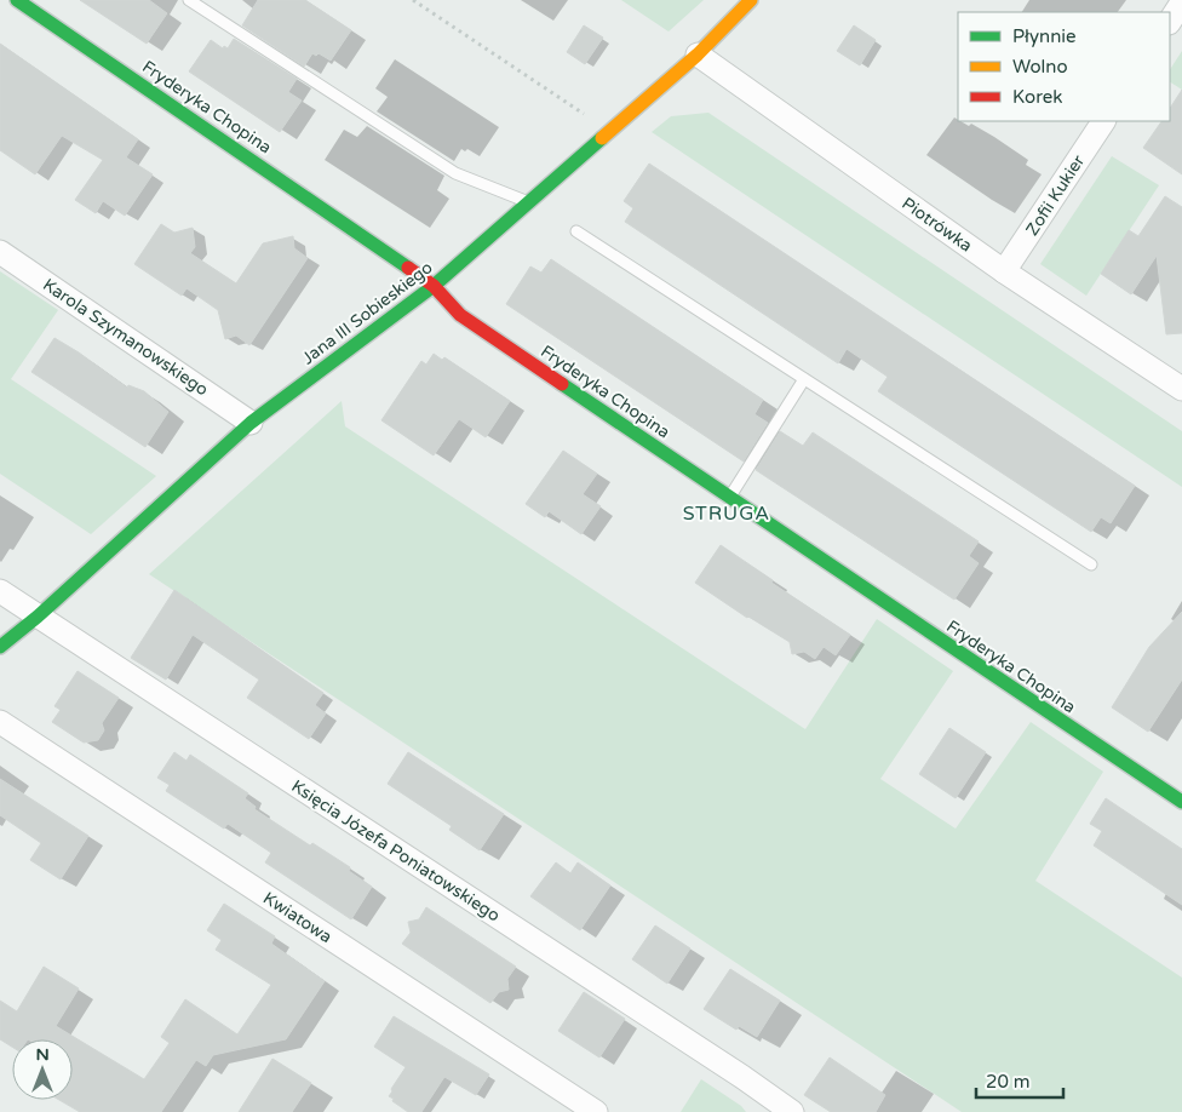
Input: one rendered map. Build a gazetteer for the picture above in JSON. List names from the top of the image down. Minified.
{"streets":{"street":["Fryderyka Chopina","Zofii Kukier","Piotrówka","Jana III Sobieskiego","Karola Szymanowskiego","Księcia Józefa Poniatowskiego","Kwiatowa"]},"crossings":[["Fryderyka Chopina","Jana III Sobieskiego"],["Zofii Kukier","Piotrówka"],["Piotrówka","Jana III Sobieskiego"],["Jana III Sobieskiego","Karola Szymanowskiego"],["Jana III Sobieskiego","Księcia Józefa Poniatowskiego"]],"districts":["STRUGA"],"legend":["Płynnie","Wolno","Korek"],"scale_bar":"20 m","north":"top"}
